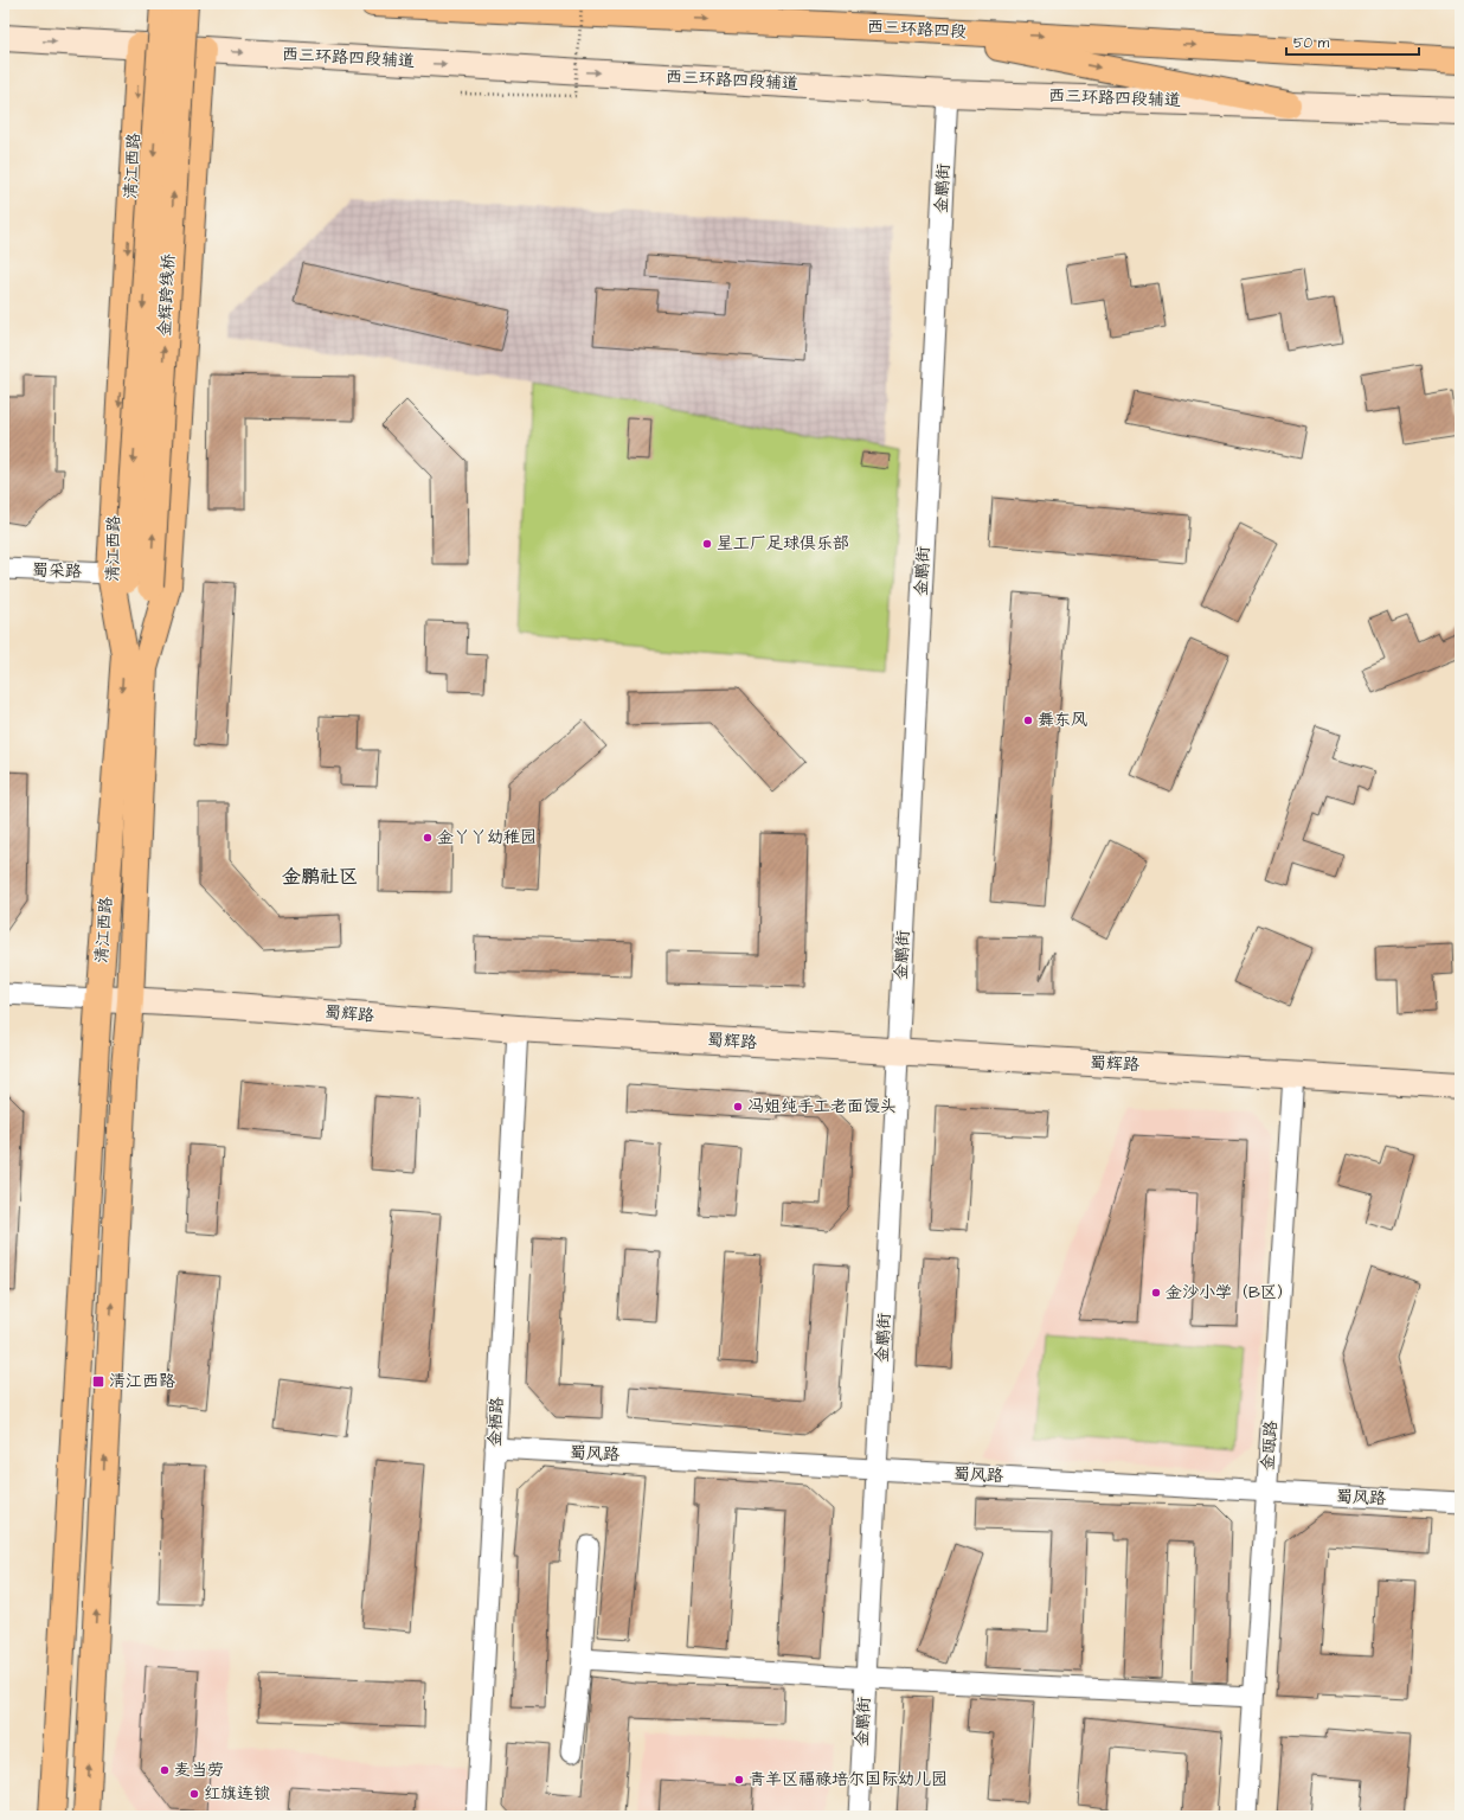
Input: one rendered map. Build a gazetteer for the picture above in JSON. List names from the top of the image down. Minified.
{"streets":{"main road":["西三环路四段","西三环路四段辅道","清江西路","金辉跨线桥","蜀辉路"],"street":["金鹏街","蜀采路","金栖路","金瓯路","蜀风路"]},"crossings":[["西三环路四段辅道","清江西路"],["西三环路四段辅道","金鹏街"],["清江西路","金辉跨线桥"],["清江西路","蜀采路"],["清江西路","蜀辉路"],["金鹏街","蜀辉路"],["金鹏街","蜀风路"],["金辉跨线桥","蜀采路"],["蜀辉路","金栖路"],["蜀辉路","金瓯路"],["金栖路","蜀风路"],["金瓯路","蜀风路"]],"one_way":["西三环路四段辅道"],"districts":["金鹏社区"],"places":{"other":["星工厂足球俱乐部","舞东风","金丫丫幼稚园","冯姐纯手工老面馒头","金沙小学（B区）","麦当劳","青羊区福禄培尔国际幼儿园","红旗连锁"],"transit":["清江西路"]},"scale_bar":"50 m"}
